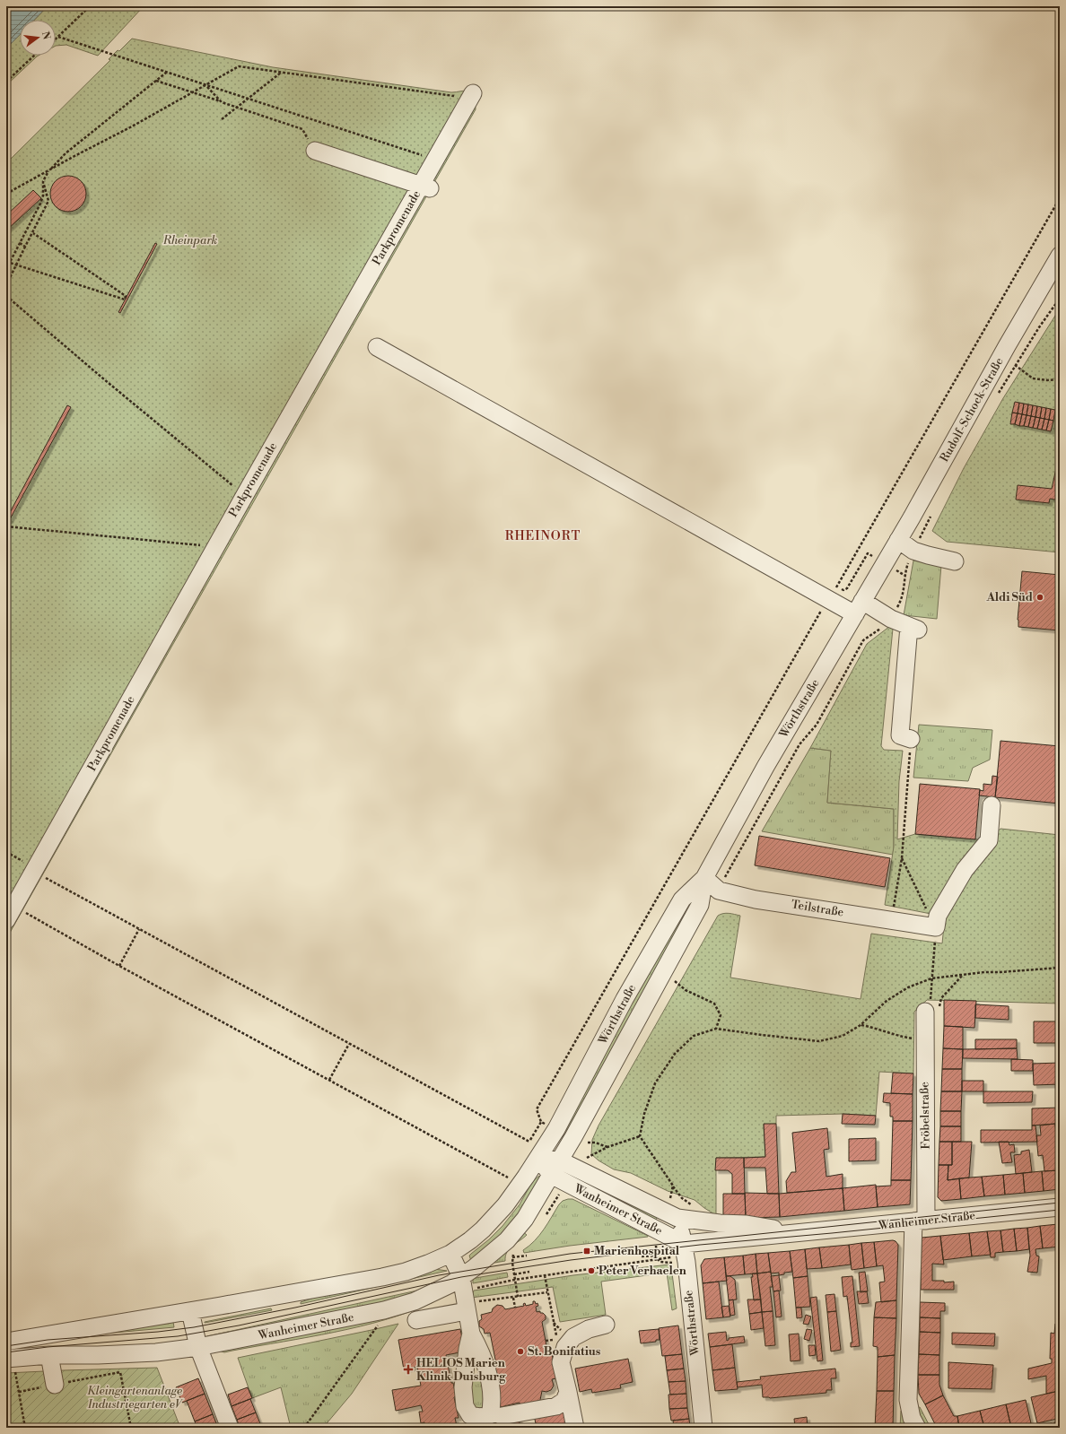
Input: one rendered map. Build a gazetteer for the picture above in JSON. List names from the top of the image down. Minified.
{"streets":{"street":["Parkpromenade","Rudolf-Schock-Straße","Wörthstraße","Teilstraße","Fröbelstraße","Wanheimer Straße"]},"crossings":[["Rudolf-Schock-Straße","Wörthstraße"],["Wörthstraße","Teilstraße"],["Wörthstraße","Wanheimer Straße"],["Fröbelstraße","Wanheimer Straße"]],"districts":["RHEINORT"],"parks":["Rheinpark","Kleingartenanlage Industriegarten eV"],"places":{"other":["Aldi Süd","Peter Verhaelen","St. Bonifatius"],"transit":["Marienhospital"],"health":["HELIOS Marien Klinik Duisburg"]},"north":"right"}
